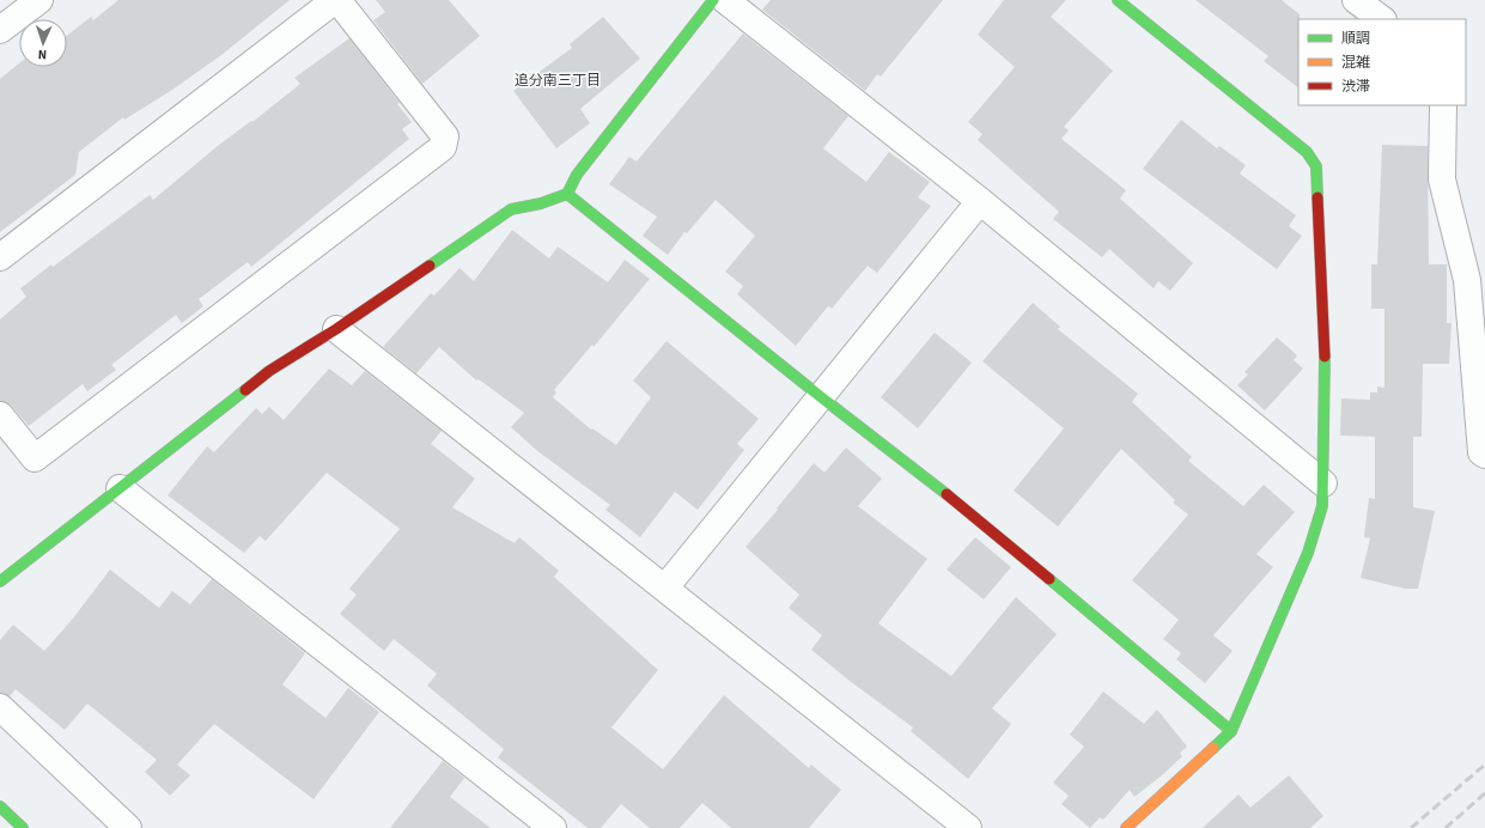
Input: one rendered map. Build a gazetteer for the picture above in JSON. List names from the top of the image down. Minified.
{"districts":["追分南三丁目"],"legend":["順調","混雑","渋滞"],"north":"bottom"}
